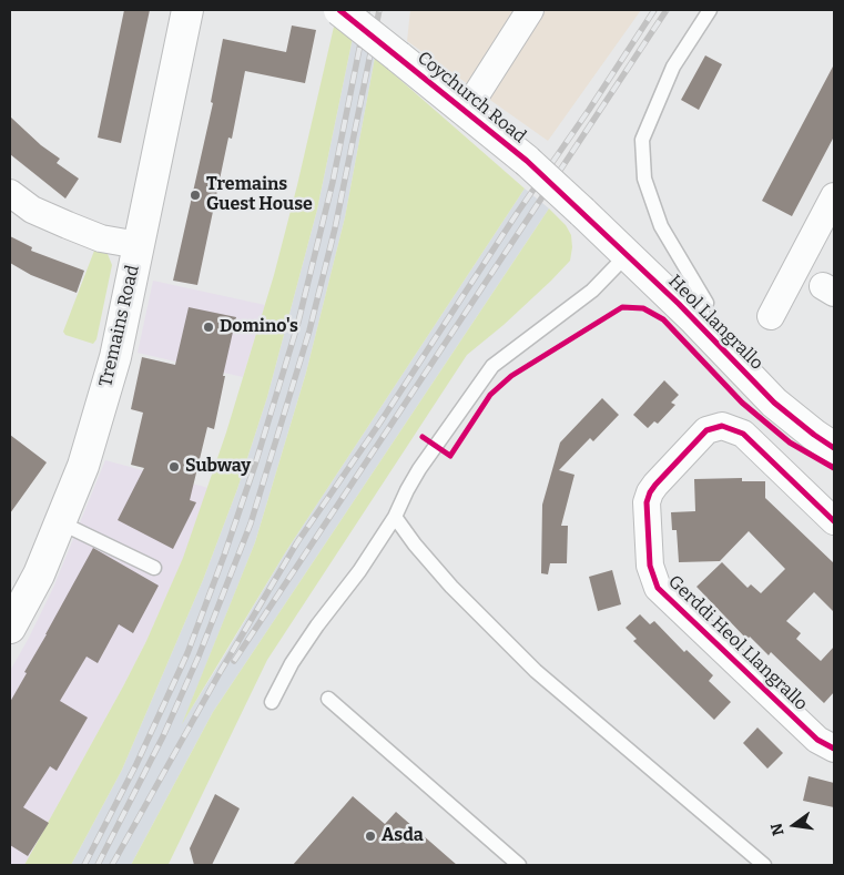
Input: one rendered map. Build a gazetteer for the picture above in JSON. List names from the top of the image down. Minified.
{"streets":{"street":["Coychurch Road","Heol Llangrallo","Tremains Road","Gerddi Heol Llangrallo"]},"crossings":[["Coychurch Road","Heol Llangrallo"]],"places":["Tremains Guest House","Domino's","Subway","Asda"],"north":"left"}
